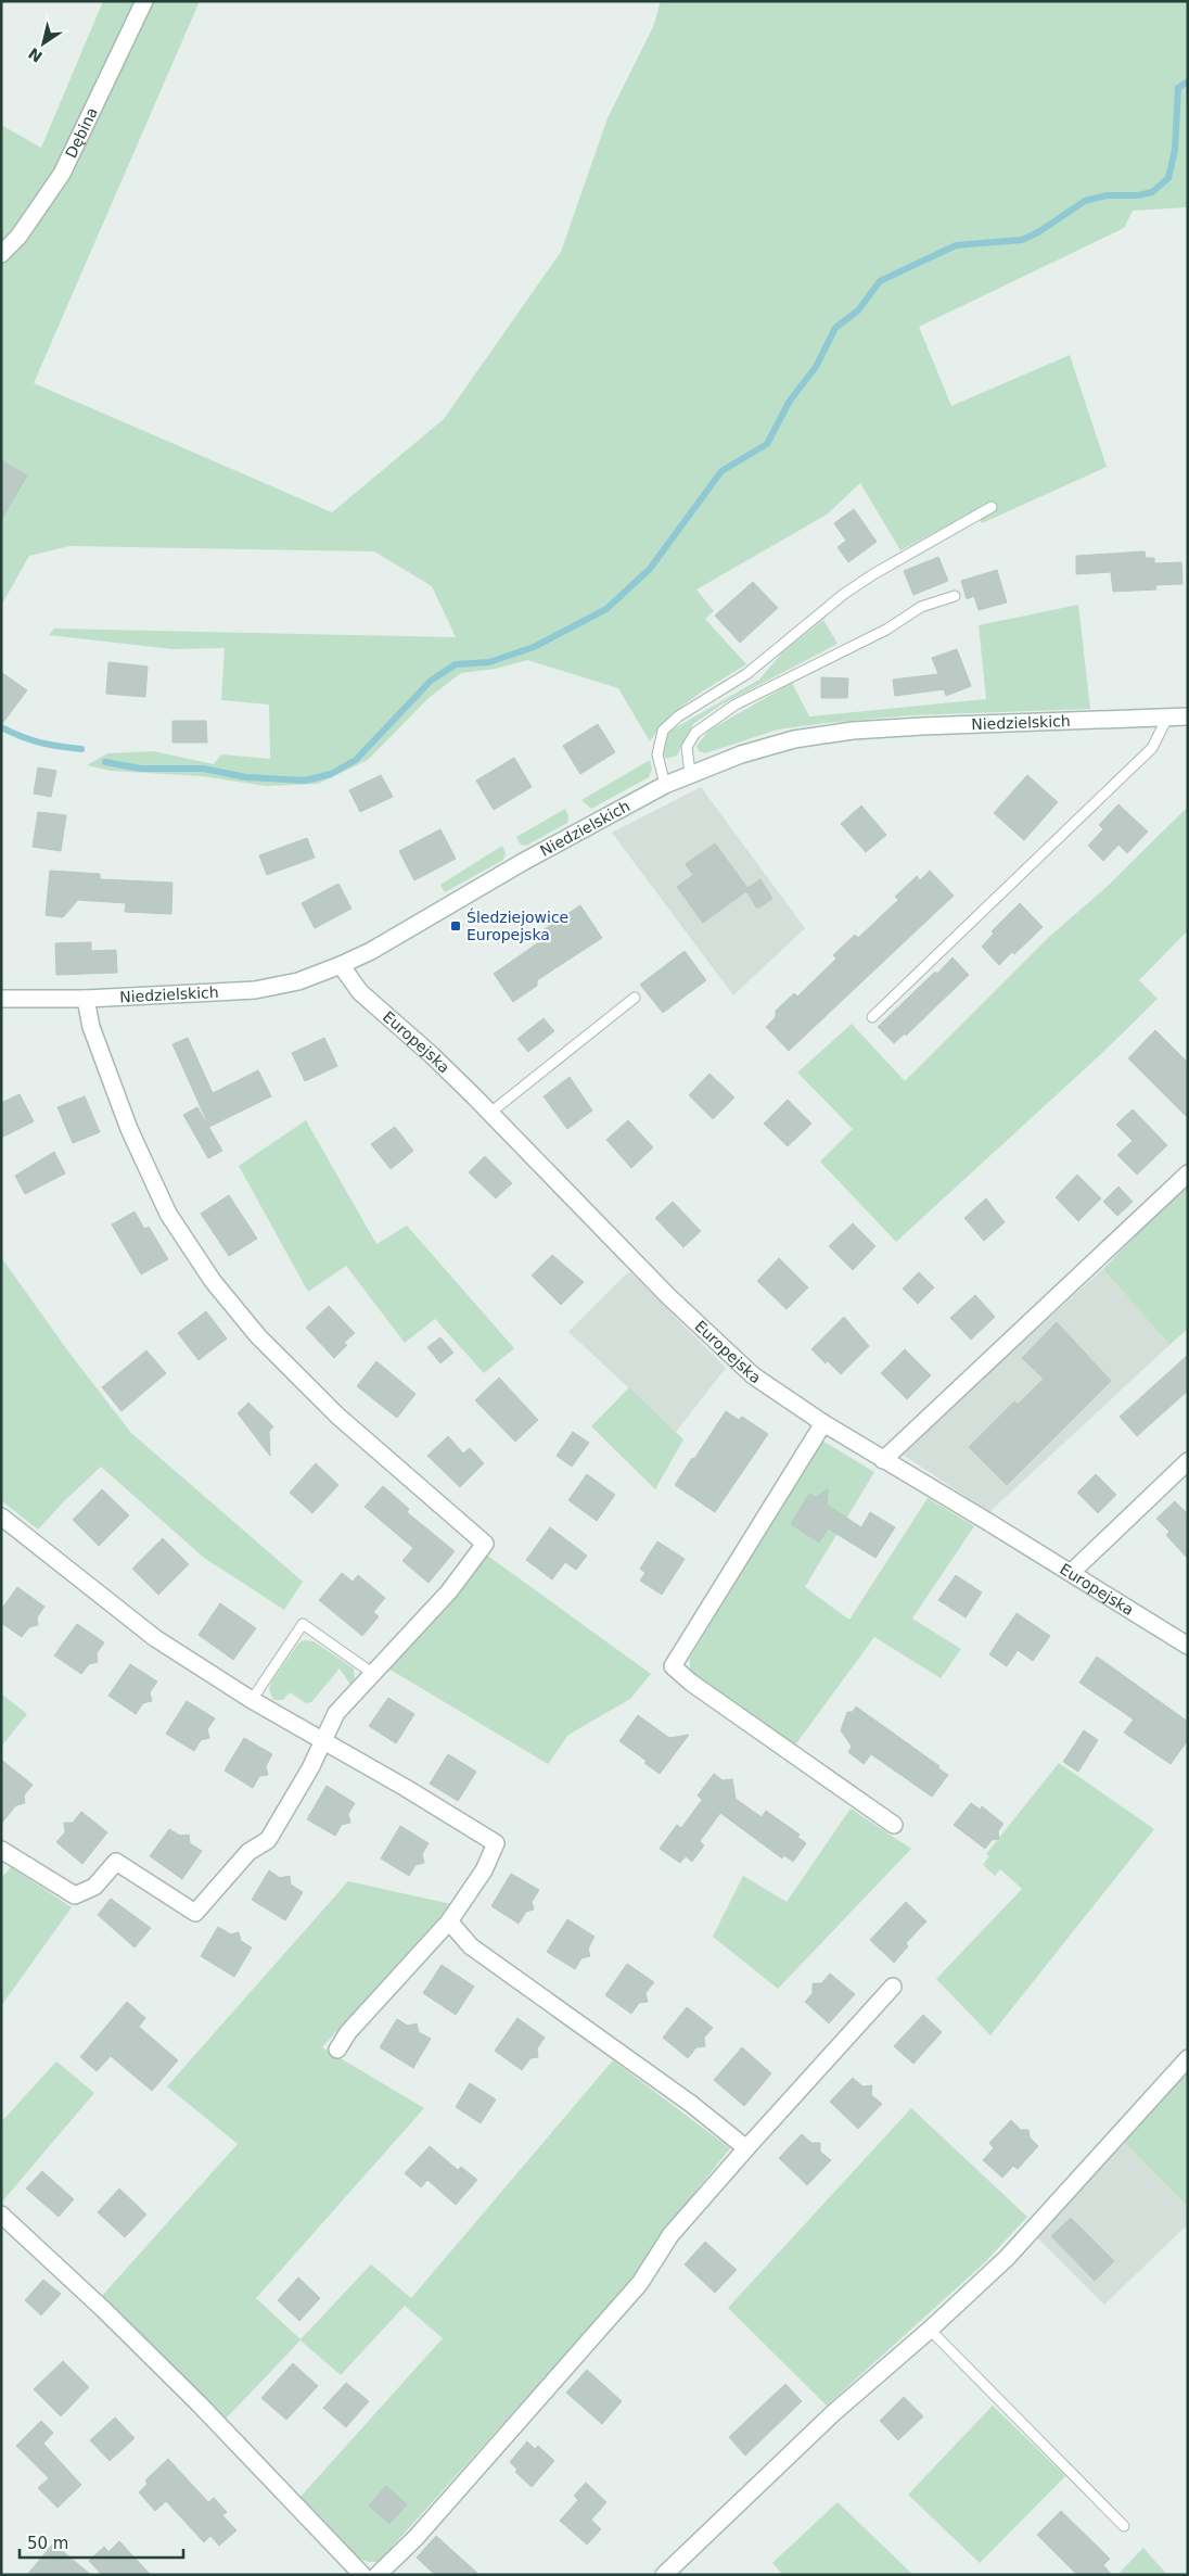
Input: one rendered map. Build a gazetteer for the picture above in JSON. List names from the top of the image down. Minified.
{"streets":{"street":["Dębina","Niedzielskich","Europejska"]},"crossings":[["Niedzielskich","Europejska"]],"places":{"transit":["Śledziejowice Europejska"]},"scale_bar":"50 m","north":"bottom left"}
